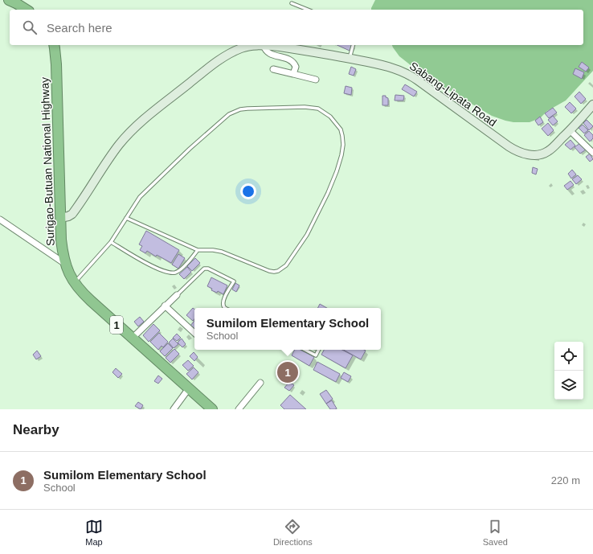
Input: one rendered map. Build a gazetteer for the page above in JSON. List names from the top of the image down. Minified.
{"streets":{"highway":["Surigao-Butuan National Highway","1"],"main road":["Sabang-Lipata Road"]},"crossings":[["Sabang-Lipata Road","Surigao-Butuan National Highway"]],"page":{"search":"Search here","popup":["Sumilom Elementary School","School"],"pins":"1","heading":"Nearby","list":[{"mark":"1","name":"Sumilom Elementary School","note":"School","value":"220 m"}],"nav":["Map","Directions","Saved"]}}
